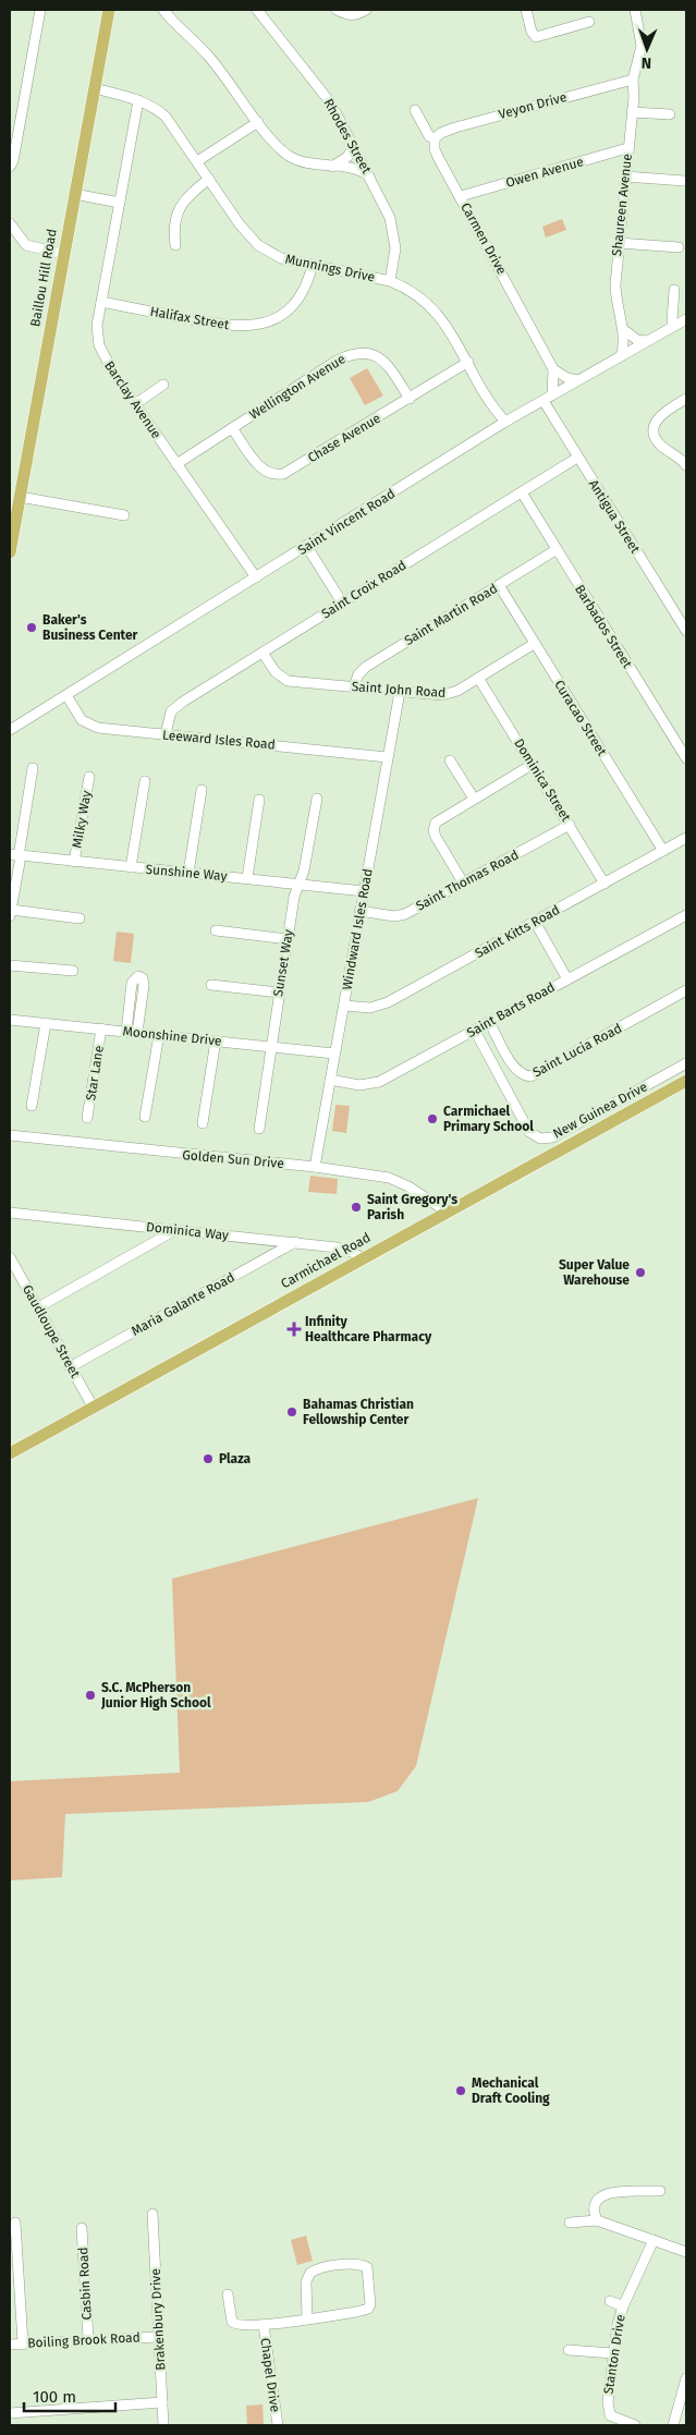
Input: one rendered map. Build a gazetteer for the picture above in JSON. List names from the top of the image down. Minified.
{"streets":{"main road":["Baillou Hill Road","Carmichael Road"],"street":["Veyon Drive","Rhodes Street","Owen Avenue","Shaureen Avenue","Carmen Drive","Munnings Drive","Halifax Street","Wellington Avenue","Barclay Avenue","Chase Avenue","Antigua Street","Saint Vincent Road","Saint Croix Road","Saint Martin Road","Barbados Street","Saint John Road","Curacao Street","Leeward Isles Road","Dominica Street","Milky Way","Sunshine Way","Saint Thomas Road","Windward Isles Road","Saint Kitts Road","Sunset Way","Saint Barts Road","Moonshine Drive","Saint Lucia Road","Star Lane","New Guinea Drive","Golden Sun Drive","Dominica Way","Maria Galante Road","Gaudloupe Street","Casbin Road","Brakenbury Drive","Boiling Brook Road","Stanton Drive","Chapel Drive"]},"crossings":[["Veyon Drive","Shaureen Avenue"],["Veyon Drive","Carmen Drive"],["Rhodes Street","Munnings Drive"],["Owen Avenue","Shaureen Avenue"],["Owen Avenue","Carmen Drive"],["Shaureen Avenue","Saint Vincent Road"],["Munnings Drive","Baillou Hill Road"],["Munnings Drive","Halifax Street"],["Munnings Drive","Barclay Avenue"],["Munnings Drive","Chase Avenue"],["Munnings Drive","Saint Vincent Road"],["Halifax Street","Barclay Avenue"],["Wellington Avenue","Barclay Avenue"],["Wellington Avenue","Chase Avenue"],["Barclay Avenue","Saint Vincent Road"],["Antigua Street","Saint Vincent Road"],["Antigua Street","Saint Croix Road"],["Saint Vincent Road","Leeward Isles Road"],["Saint Croix Road","Barbados Street"],["Saint Croix Road","Saint John Road"],["Saint Croix Road","Leeward Isles Road"],["Saint Martin Road","Barbados Street"],["Saint Martin Road","Saint John Road"],["Saint Martin Road","Curacao Street"],["Saint John Road","Curacao Street"],["Saint John Road","Dominica Street"],["Saint John Road","Windward Isles Road"],["Curacao Street","Saint Kitts Road"],["Leeward Isles Road","Windward Isles Road"],["Dominica Street","Saint Thomas Road"],["Dominica Street","Saint Kitts Road"],["Milky Way","Sunshine Way"],["Sunshine Way","Windward Isles Road"],["Sunshine Way","Sunset Way"],["Saint Thomas Road","Windward Isles Road"],["Windward Isles Road","Saint Kitts Road"],["Windward Isles Road","Saint Barts Road"],["Windward Isles Road","Moonshine Drive"],["Windward Isles Road","Golden Sun Drive"],["Sunset Way","Moonshine Drive"],["Saint Barts Road","Saint Lucia Road"],["Saint Barts Road","New Guinea Drive"],["Moonshine Drive","Star Lane"],["Golden Sun Drive","Carmichael Road"],["Dominica Way","Carmichael Road"],["Dominica Way","Maria Galante Road"],["Carmichael Road","Gaudloupe Street"],["Maria Galante Road","Gaudloupe Street"],["Casbin Road","Boiling Brook Road"],["Brakenbury Drive","Boiling Brook Road"]],"places":{"other":["Baker's Business Center","Carmichael Primary School","Saint Gregory's Parish","Super Value Warehouse","Bahamas Christian Fellowship Center","Plaza","S.C. McPherson Junior High School","Mechanical Draft Cooling"],"health":["Infinity Healthcare Pharmacy"]},"scale_bar":"100 m","north":"bottom"}
